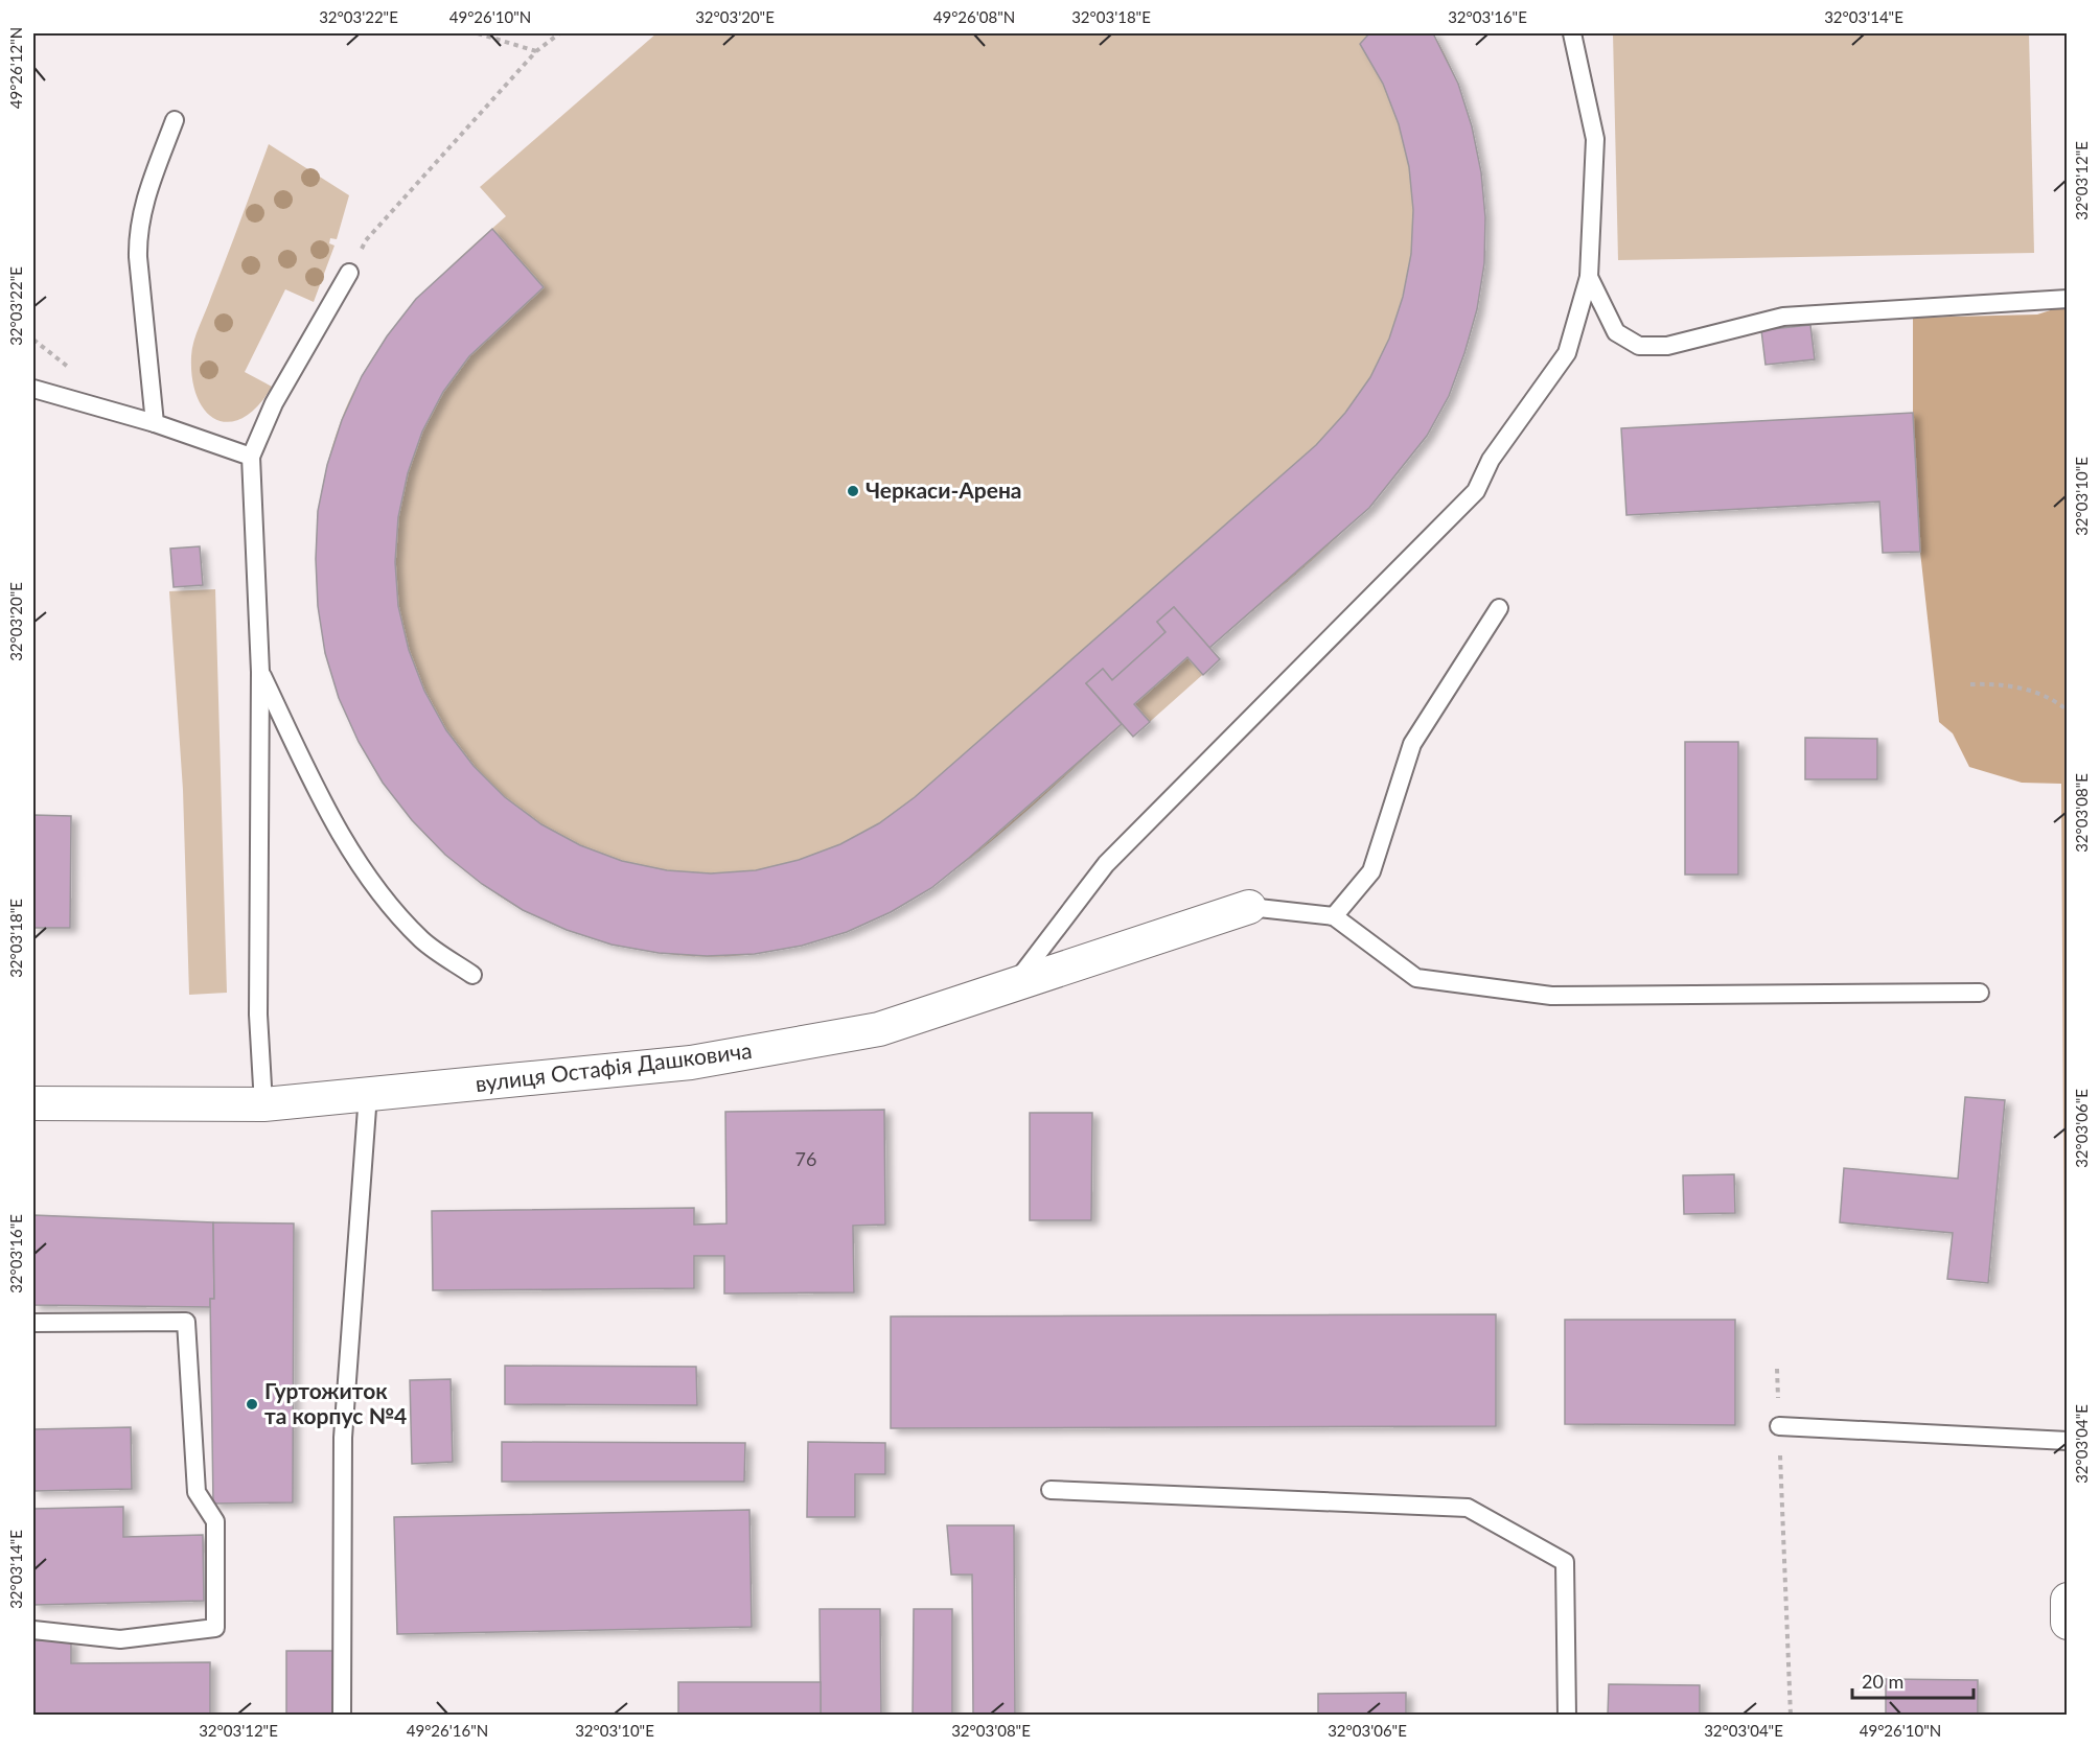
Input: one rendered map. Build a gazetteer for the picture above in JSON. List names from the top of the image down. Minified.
{"streets":{"street":["вулиця Остафія Дашковича"]},"places":["Черкаси-Арена","Гуртожиток та корпус №4"],"house_numbers":["76"],"scale_bar":"20 m","coordinates":["32°03'22\"E","49°26'10\"N","32°03'20\"E","49°26'08\"N","32°03'18\"E","32°03'16\"E","32°03'14\"E","49°26'12\"N","32°03'12\"E","32°03'10\"E","32°03'08\"E","32°03'06\"E","32°03'04\"E","49°26'16\"N"]}
